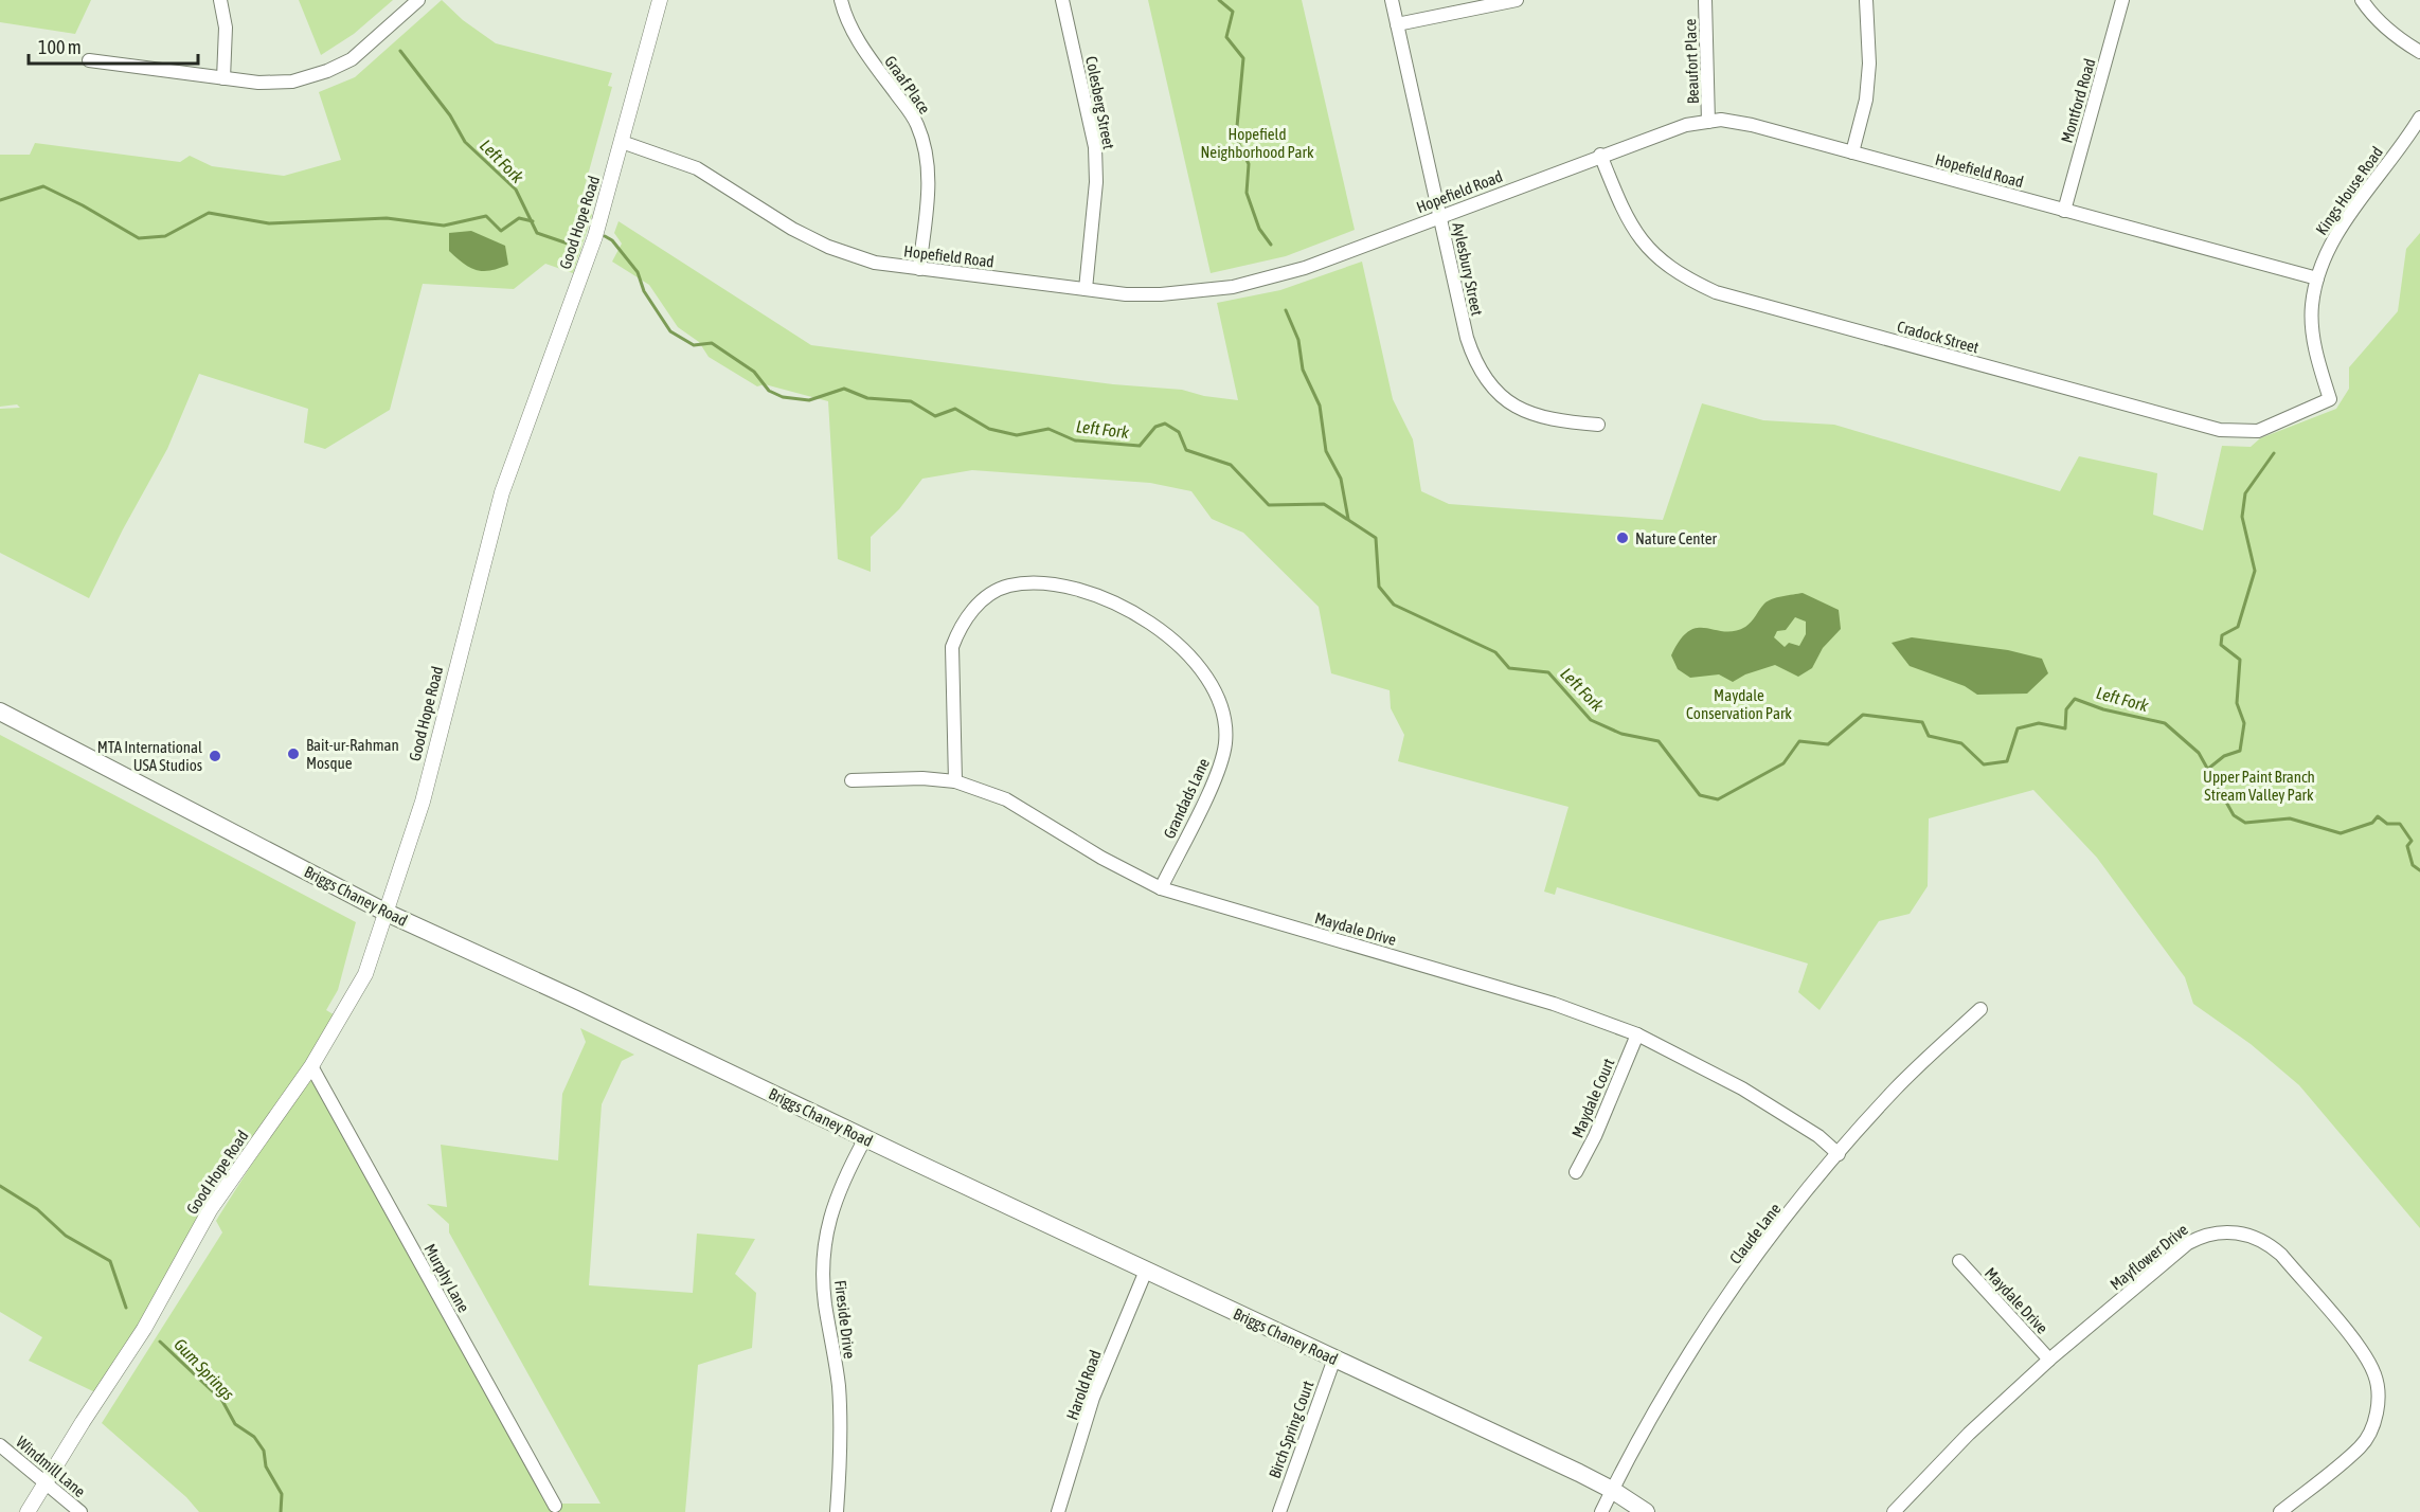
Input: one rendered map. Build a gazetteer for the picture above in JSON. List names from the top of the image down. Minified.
{"streets":{"main road":["Briggs Chaney Road"],"street":["Beaufort Place","Graaf Place","Montford Road","Colesberg Street","Hopefield Road","Kings House Road","Good Hope Road","Aylesbury Street","Cradock Street","Grandads Lane","Maydale Drive","Maydale Court","Claude Lane","Mayflower Drive","Murphy Lane","Fireside Drive","Harold Road","Birch Spring Court","Windmill Lane"]},"crossings":[["Beaufort Place","Hopefield Road"],["Graaf Place","Hopefield Road"],["Montford Road","Hopefield Road"],["Colesberg Street","Hopefield Road"],["Hopefield Road","Kings House Road"],["Hopefield Road","Good Hope Road"],["Hopefield Road","Aylesbury Street"],["Hopefield Road","Cradock Street"],["Kings House Road","Cradock Street"],["Good Hope Road","Briggs Chaney Road"],["Good Hope Road","Murphy Lane"],["Good Hope Road","Windmill Lane"],["Grandads Lane","Maydale Drive"],["Briggs Chaney Road","Claude Lane"],["Briggs Chaney Road","Fireside Drive"],["Briggs Chaney Road","Harold Road"],["Briggs Chaney Road","Birch Spring Court"],["Maydale Drive","Maydale Court"],["Maydale Drive","Claude Lane"],["Maydale Drive","Mayflower Drive"]],"water":["Left Fork","Gum Springs"],"parks":["Hopefield Neighborhood Park","Maydale Conservation Park","Upper Paint Branch Stream Valley Park"],"places":["Nature Center","Bait-ur-Rahman Mosque","MTA International USA Studios"],"scale_bar":"100 m"}
